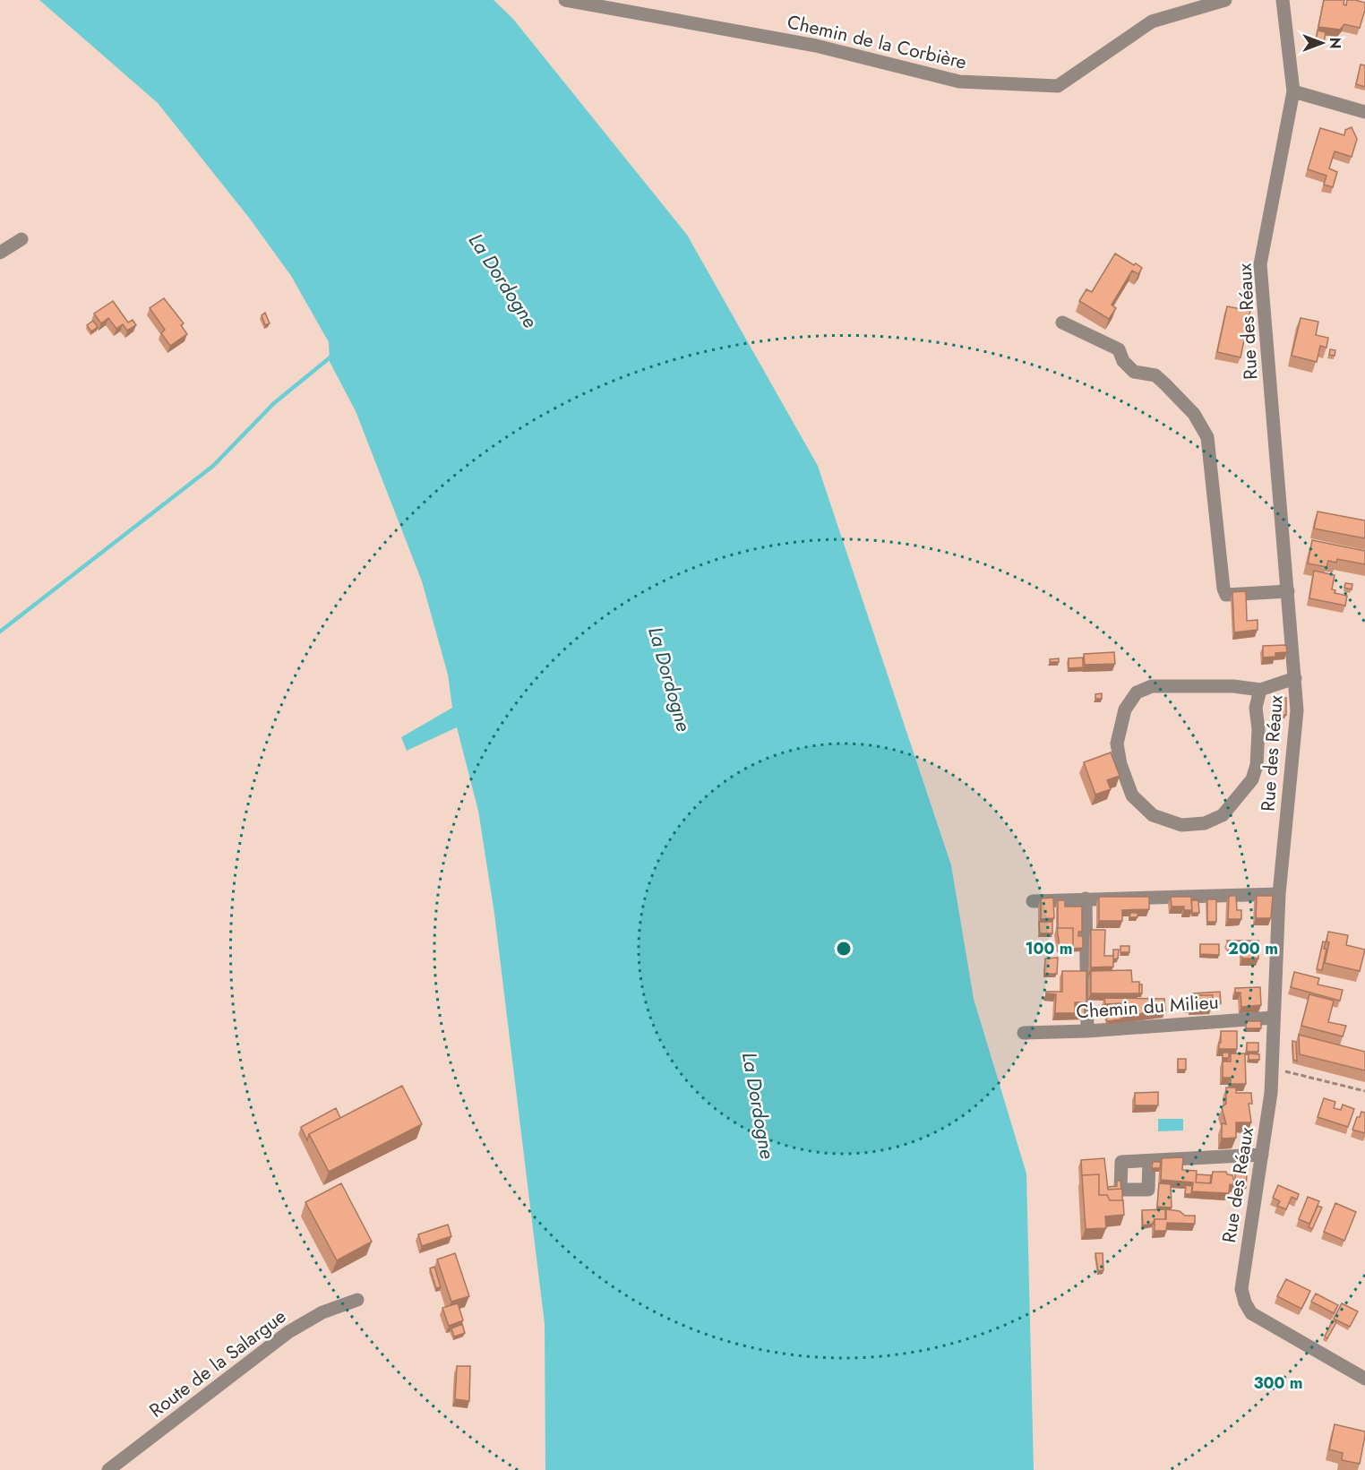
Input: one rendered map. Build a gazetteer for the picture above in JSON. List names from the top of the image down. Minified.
{"streets":{"street":["Chemin de la Corbière","Rue des Réaux","Chemin du Milieu","Route de la Salargue"]},"crossings":[["Rue des Réaux","Chemin du Milieu"]],"water":["La Dordogne"],"north":"right","rings":["100 m","200 m","300 m"]}
